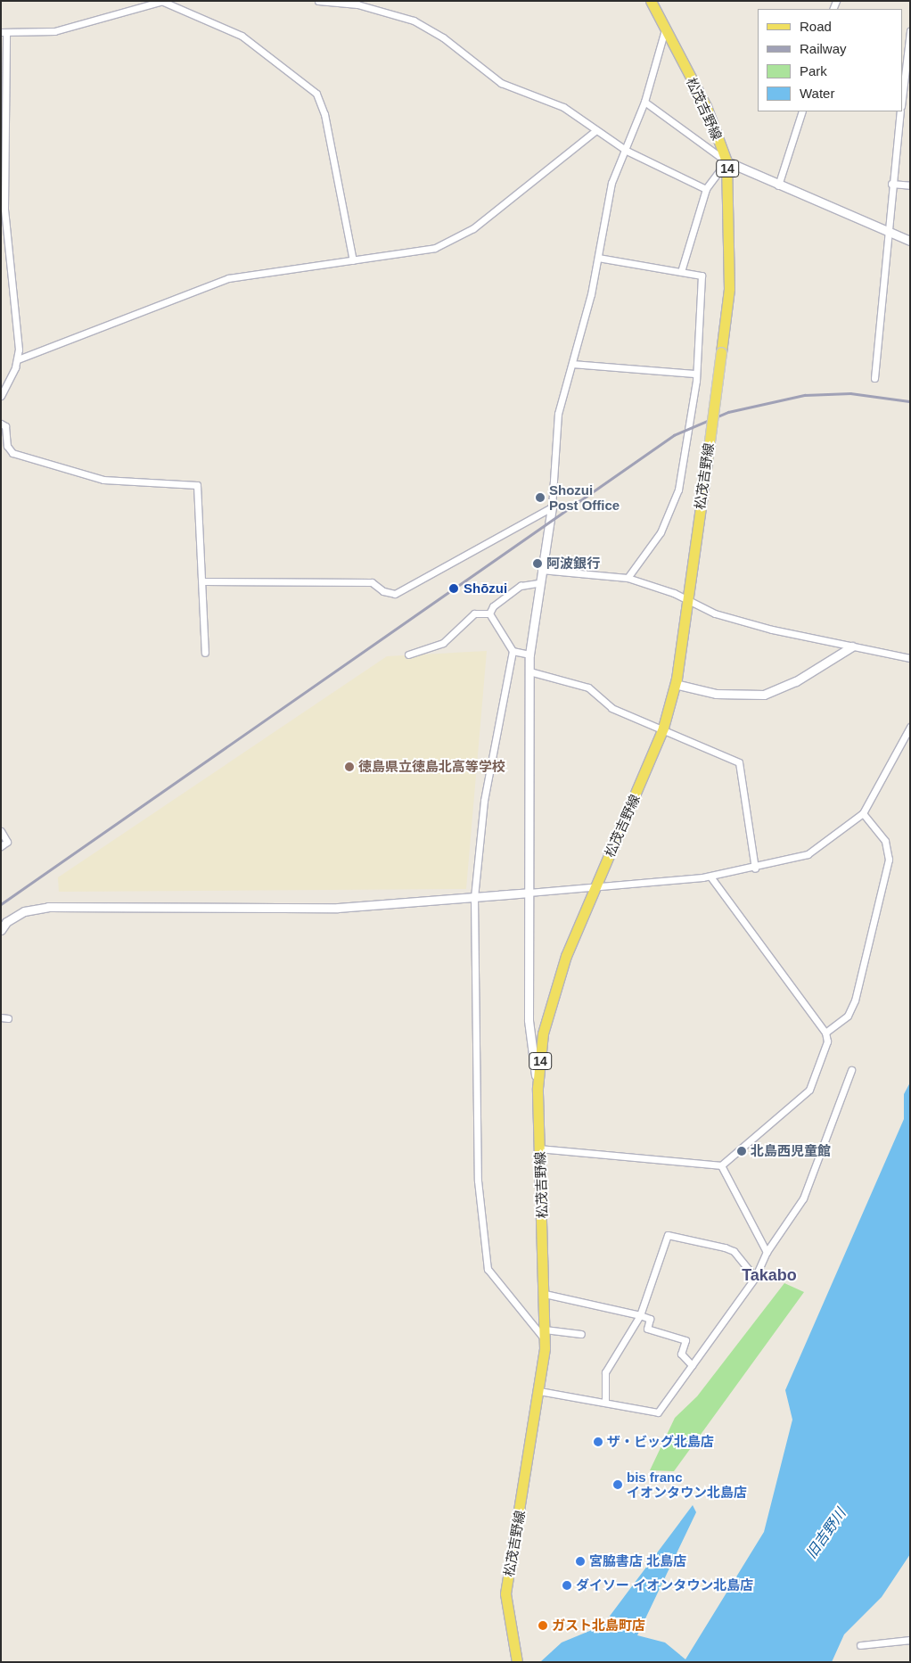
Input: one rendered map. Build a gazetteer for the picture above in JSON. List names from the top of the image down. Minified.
{"streets":{"main road":["松茂吉野線","14"]},"districts":["Takabo"],"water":["旧吉野川"],"places":["Shozui Post Office","阿波銀行","Shōzui","徳島県立徳島北高等学校","北島西児童館","ザ・ビッグ北島店","bis franc イオンタウン北島店","宮脇書店 北島店","ダイソー イオンタウン北島店","ガスト北島町店"],"legend":["Road","Railway","Park","Water"]}
